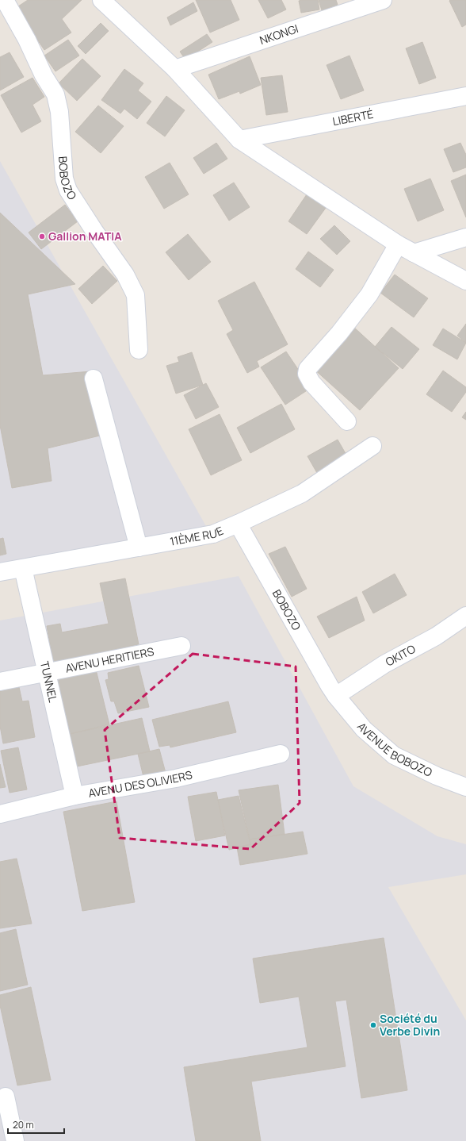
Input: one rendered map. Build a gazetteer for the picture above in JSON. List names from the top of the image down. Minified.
{"streets":{"street":["NKONGI","LIBERTÉ","BOBOZO","11ÈME RUE","OKITO","AVENU HERITIERS","TUNNEL","AVENUE BOBOZO","AVENU DES OLIVIERS"]},"crossings":[["BOBOZO","11ÈME RUE"],["BOBOZO","OKITO"],["BOBOZO","AVENUE BOBOZO"],["11ÈME RUE","TUNNEL"],["OKITO","AVENUE BOBOZO"],["AVENU HERITIERS","TUNNEL"],["TUNNEL","AVENU DES OLIVIERS"]],"places":["Gallion MATIA","Société du Verbe Divin"],"scale_bar":"20 m"}
